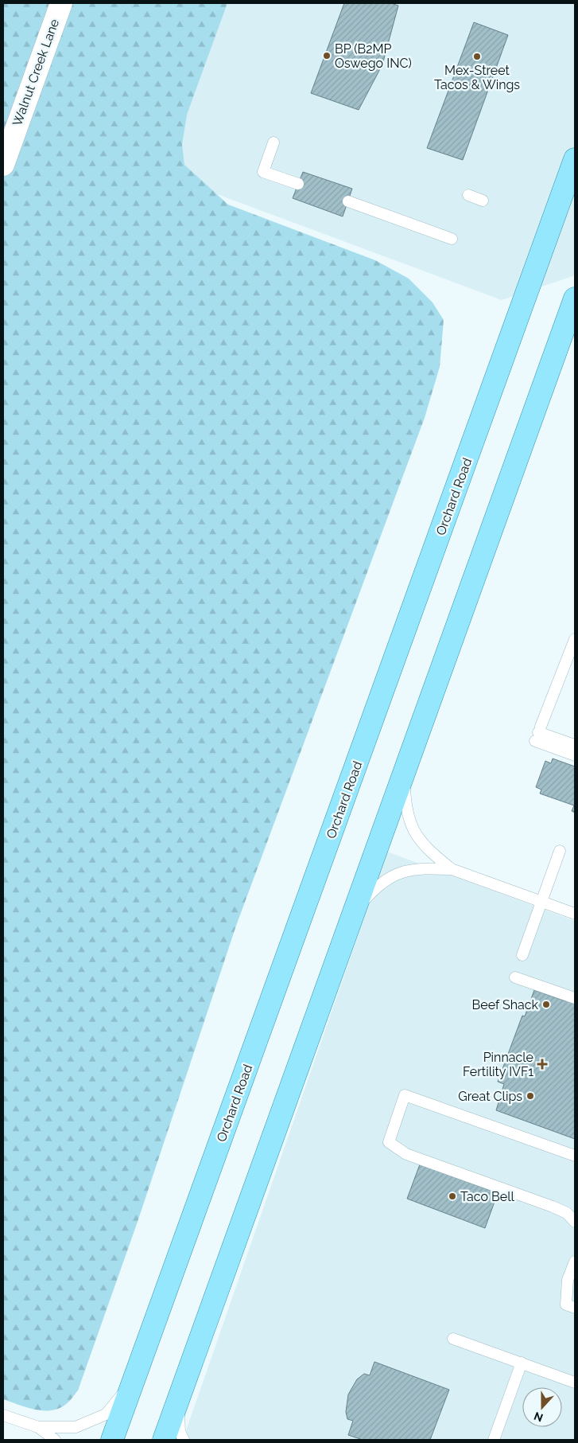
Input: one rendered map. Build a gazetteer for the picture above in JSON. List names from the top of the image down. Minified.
{"streets":{"main road":["Orchard Road"],"street":["Walnut Creek Lane"]},"places":{"other":["BP (B2MP Oswego INC)","Mex-Street Tacos & Wings","Beef Shack","Great Clips","Taco Bell"],"health":["Pinnacle Fertility IVF1"]},"north":"bottom"}
